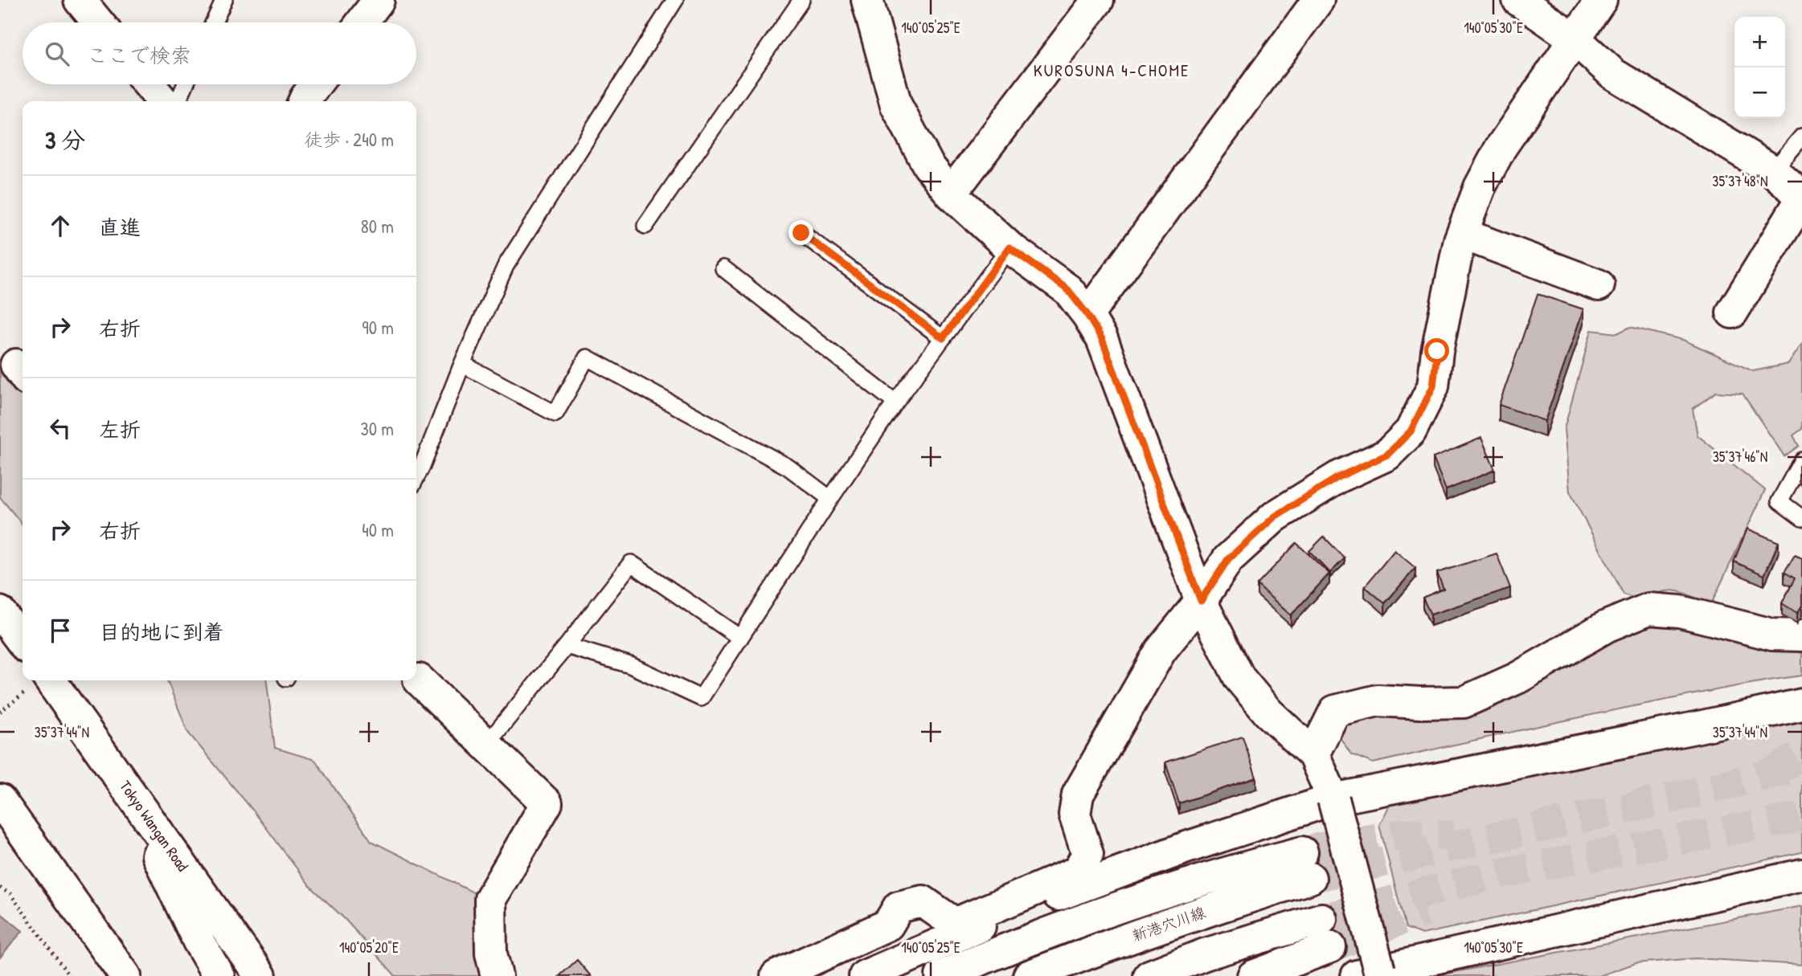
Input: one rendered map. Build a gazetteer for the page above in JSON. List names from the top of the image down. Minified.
{"streets":{"main road":["Tokyo Wangan Road","新港穴川線"]},"districts":["KUROSUNA 4-CHOME"],"page":{"map_buttons":["+","−"],"search":"ここで検索","heading":["3 分","徒歩 · 240 m"],"list":[["直進","80 m"],["右折","90 m"],["左折","30 m"],["右折","40 m"],"目的地に到着"]},"coordinates":["140°05'25\"E","140°05'30\"E","35°37'48\"N","35°37'46\"N","35°37'44\"N","140°05'20\"E"]}
